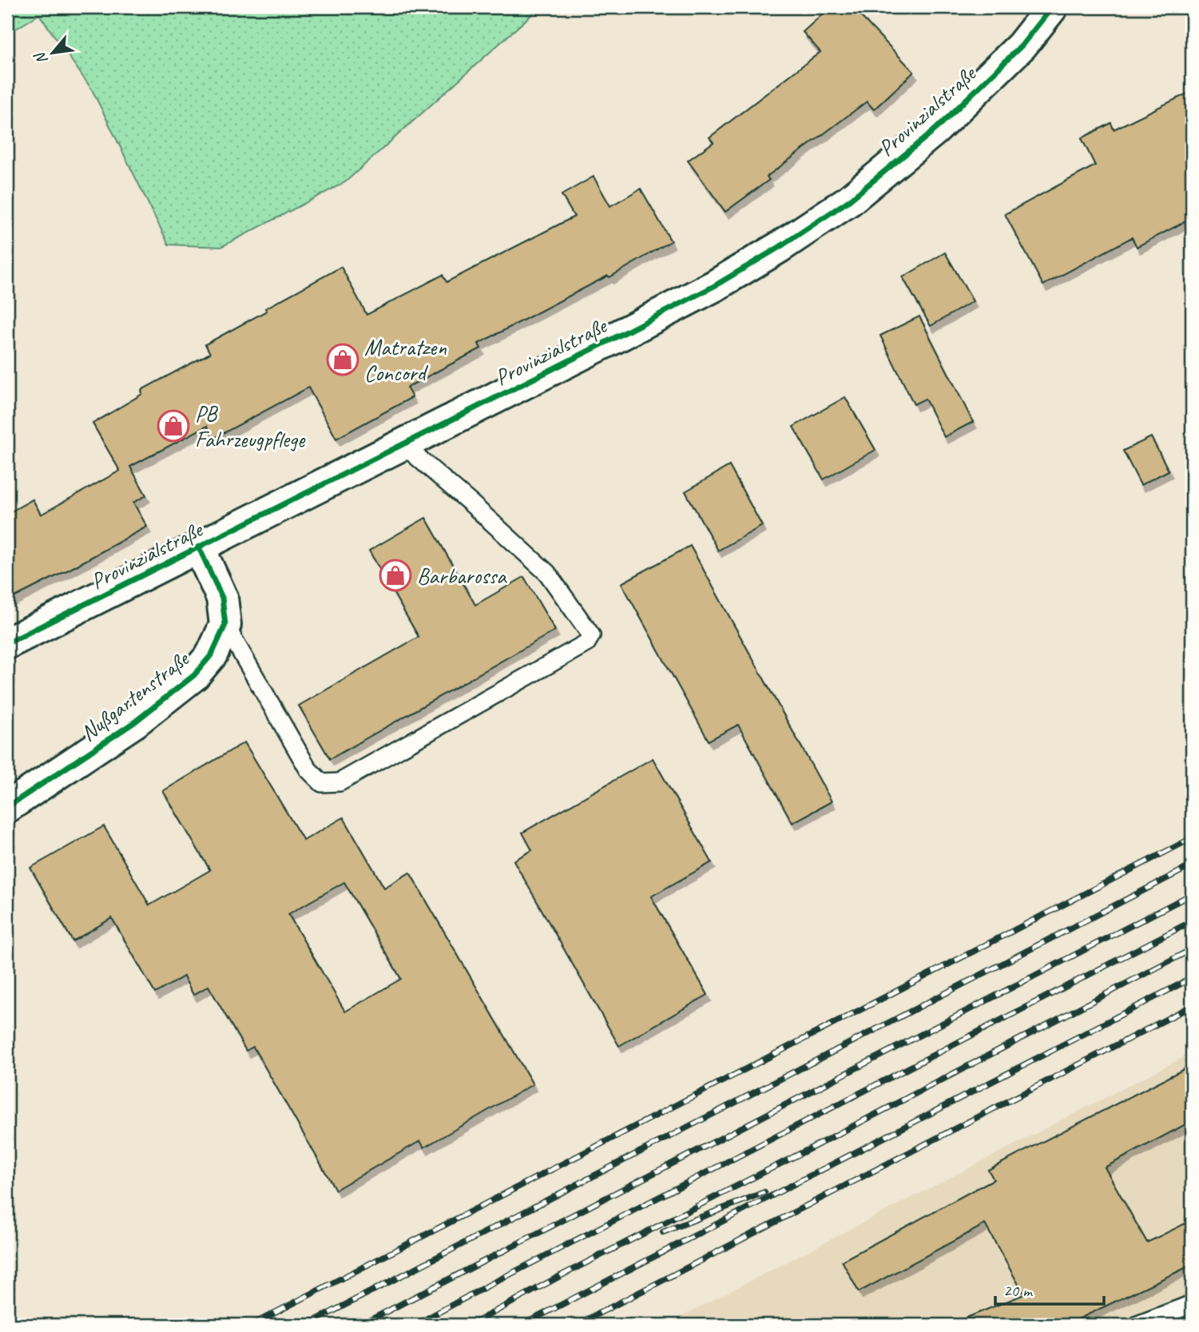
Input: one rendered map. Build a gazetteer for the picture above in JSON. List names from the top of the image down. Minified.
{"streets":{"main road":["Provinzialstraße","Nußgartenstraße"]},"places":{"shop":["Matratzen Concord","PB Fahrzeugpflege","Barbarossa"]},"scale_bar":"20 m","north":"bottom left"}
